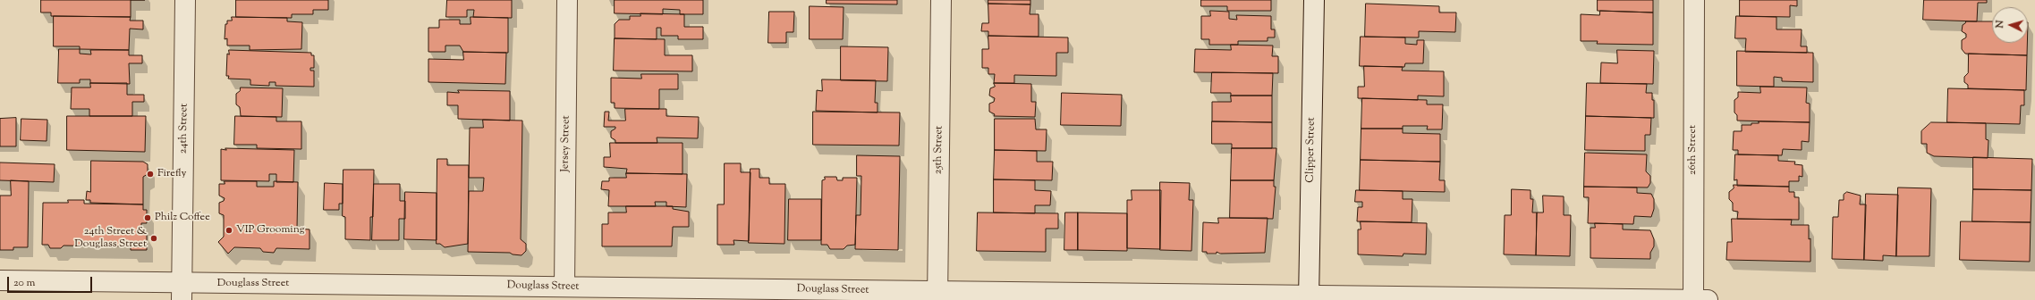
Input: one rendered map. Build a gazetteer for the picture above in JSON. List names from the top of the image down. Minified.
{"streets":{"street":["24th Street","Jersey Street","25th Street","Clipper Street","26th Street","Douglass Street"]},"crossings":[["24th Street","Douglass Street"],["Jersey Street","Douglass Street"],["25th Street","Douglass Street"],["Clipper Street","Douglass Street"],["26th Street","Douglass Street"]],"places":["Firefly","Philz Coffee","VIP Grooming","24th Street & Douglass Street"],"scale_bar":"20 m","north":"left"}
